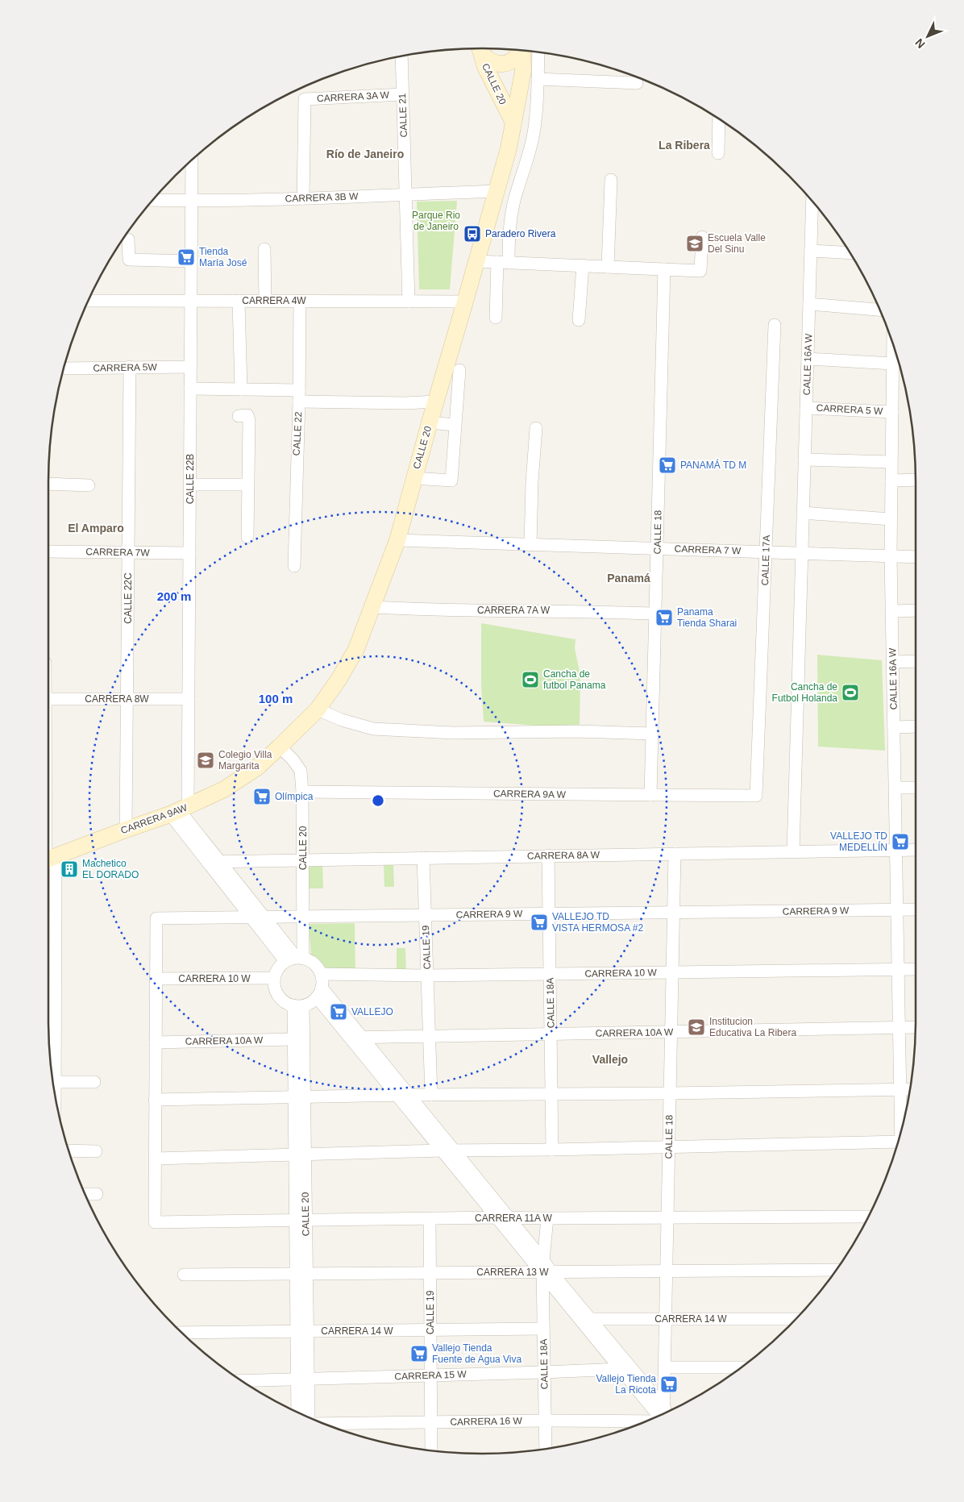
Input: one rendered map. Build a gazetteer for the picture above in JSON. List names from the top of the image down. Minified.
{"streets":{"main road":["CALLE 20","CARRERA 9AW"],"street":["CARRERA 3A W","CALLE 21","CARRERA 3B W","CARRERA 4W","CALLE 16A W","CARRERA 5W","CARRERA 5 W","CALLE 22","CALLE 22B","CALLE 18","CARRERA 7 W","CARRERA 7W","CALLE 17A","CALLE 22C","CARRERA 7A W","CARRERA 8W","CARRERA 9A W","CARRERA 8A W","CARRERA 9 W","CALLE 19","CARRERA 10 W","CALLE 18A","CARRERA 10A W","CARRERA 11A W","CARRERA 13 W","CARRERA 14 W","CARRERA 15 W","CARRERA 16 W"]},"crossings":[["CALLE 20","CARRERA 3B W"],["CALLE 20","CARRERA 4W"],["CALLE 20","CARRERA 7 W"],["CALLE 20","CARRERA 7A W"],["CALLE 20","CARRERA 9A W"],["CALLE 20","CARRERA 9AW"],["CALLE 20","CARRERA 8A W"],["CALLE 20","CARRERA 9 W"],["CALLE 20","CARRERA 10 W"],["CALLE 20","CARRERA 10A W"],["CALLE 20","CARRERA 11A W"],["CALLE 20","CARRERA 13 W"],["CALLE 20","CARRERA 14 W"],["CALLE 20","CARRERA 15 W"],["CARRERA 3A W","CALLE 21"],["CARRERA 3A W","CARRERA 3B W"],["CALLE 21","CARRERA 3B W"],["CALLE 21","CARRERA 4W"],["CARRERA 3B W","CALLE 22B"],["CARRERA 4W","CALLE 22"],["CARRERA 4W","CALLE 22B"],["CALLE 16A W","CARRERA 5 W"],["CALLE 16A W","CARRERA 7 W"],["CALLE 16A W","CARRERA 8A W"],["CALLE 16A W","CARRERA 9 W"],["CALLE 16A W","CARRERA 10 W"],["CALLE 16A W","CARRERA 10A W"],["CARRERA 5W","CALLE 22B"],["CARRERA 5W","CALLE 22C"],["CALLE 22B","CARRERA 7W"],["CALLE 22B","CARRERA 8W"],["CALLE 22B","CARRERA 9AW"],["CALLE 18","CARRERA 7 W"],["CALLE 18","CARRERA 7A W"],["CALLE 18","CARRERA 9A W"],["CALLE 18","CARRERA 8A W"],["CALLE 18","CARRERA 9 W"],["CALLE 18","CARRERA 10 W"],["CALLE 18","CARRERA 10A W"],["CALLE 18","CARRERA 11A W"],["CALLE 18","CARRERA 13 W"],["CALLE 18","CARRERA 14 W"],["CARRERA 7 W","CALLE 17A"],["CARRERA 7W","CALLE 22C"],["CALLE 17A","CARRERA 9A W"],["CALLE 22C","CARRERA 8W"],["CALLE 22C","CARRERA 9AW"],["CARRERA 8A W","CALLE 19"],["CARRERA 8A W","CALLE 18A"],["CARRERA 9 W","CALLE 19"],["CARRERA 9 W","CARRERA 10 W"],["CARRERA 9 W","CALLE 18A"],["CALLE 19","CARRERA 10 W"],["CALLE 19","CARRERA 10A W"],["CALLE 19","CARRERA 11A W"],["CALLE 19","CARRERA 13 W"],["CALLE 19","CARRERA 14 W"],["CALLE 19","CARRERA 15 W"],["CALLE 19","CARRERA 16 W"],["CARRERA 10 W","CALLE 18A"],["CALLE 18A","CARRERA 10A W"],["CALLE 18A","CARRERA 13 W"],["CALLE 18A","CARRERA 14 W"],["CALLE 18A","CARRERA 15 W"],["CALLE 18A","CARRERA 16 W"]],"districts":["La Ribera","Río de Janeiro","El Amparo","Panamá","Vallejo"],"parks":["Parque Rio de Janeiro"],"places":{"bus stop":["Paradero Rivera"],"school or university":["Escuela Valle Del Sinu","Colegio Villa Margarita","Institucion Educativa La Ribera"],"supermarket":["Tienda María José","PANAMÁ TD M","Panama Tienda Sharai","Olímpica","VALLEJO TD MEDELLÍN","VALLEJO TD VISTA HERMOSA #2","VALLEJO","Vallejo Tienda Fuente de Agua Viva","Vallejo Tienda La Ricota"],"sports":["Cancha de futbol Panama","Cancha de Futbol Holanda"],"building":["Machetico EL DORADO"]},"north":"bottom left","rings":["200 m","100 m"]}
